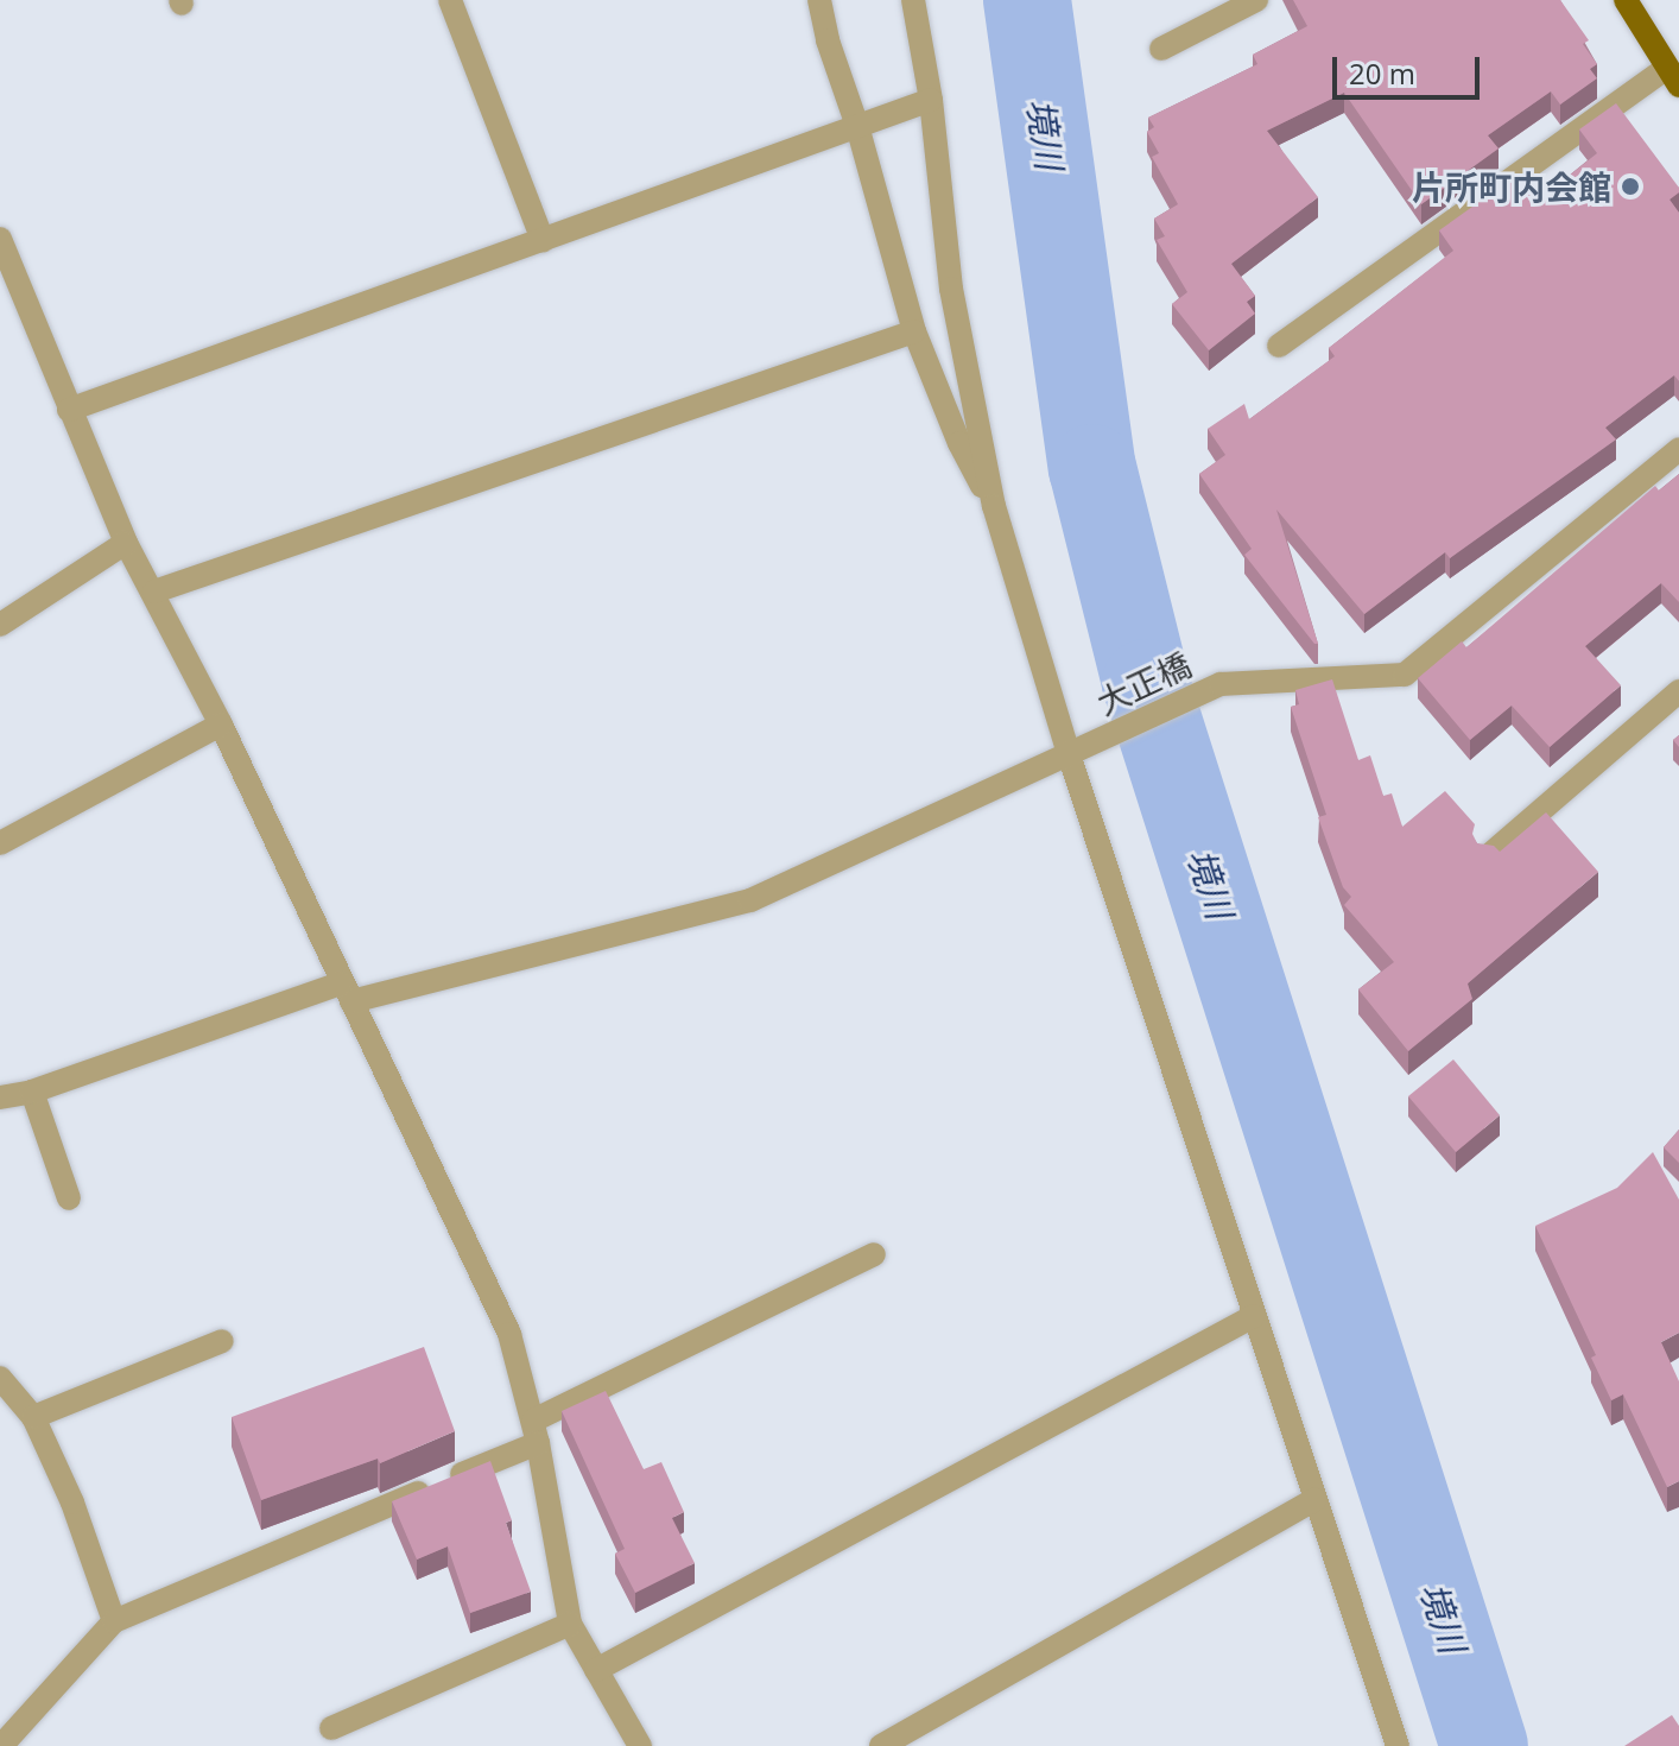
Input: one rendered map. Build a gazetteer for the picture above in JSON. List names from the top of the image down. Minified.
{"streets":{"street":["大正橋"]},"water":["境川"],"places":["片所町内会館"],"scale_bar":"20 m"}
